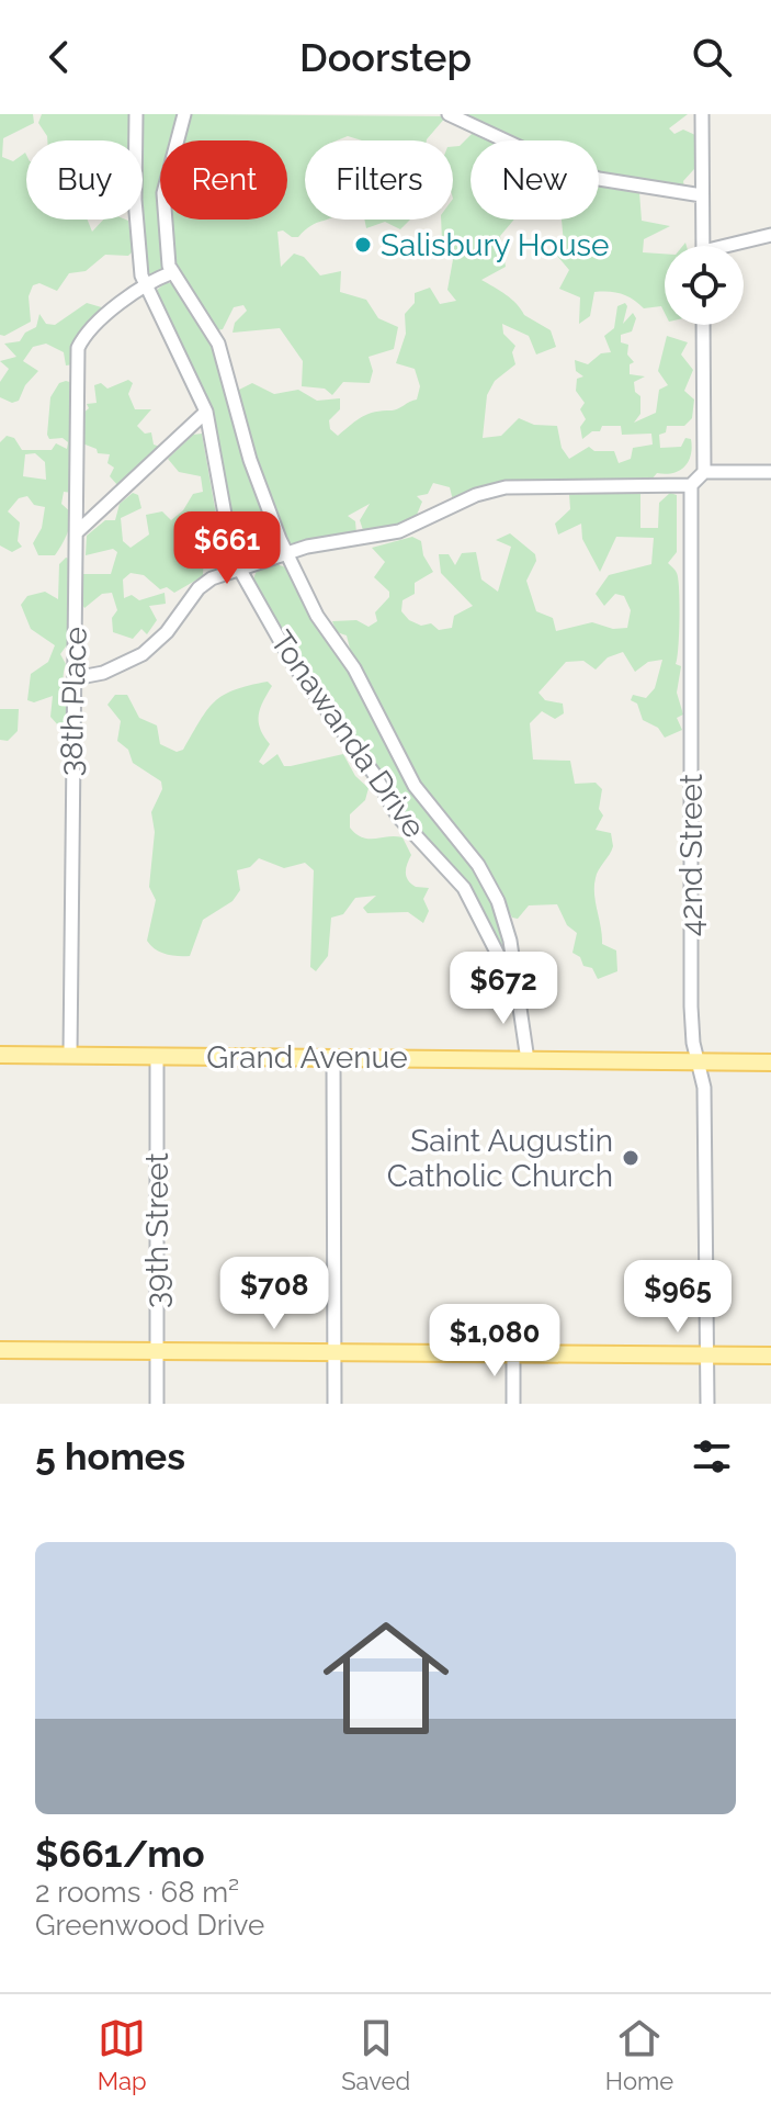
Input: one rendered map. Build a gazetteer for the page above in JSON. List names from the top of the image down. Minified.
{"streets":{"main road":["Grand Avenue"],"street":["38th Place","Tonawanda Drive","42nd Street","39th Street"]},"crossings":[["38th Place","Tonawanda Drive"],["38th Place","Grand Avenue"],["Tonawanda Drive","Grand Avenue"],["42nd Street","Grand Avenue"],["Grand Avenue","39th Street"]],"places":["Salisbury House","Saint Augustin Catholic Church"],"page":{"header":"Doorstep","chip":["Buy","Rent","Filters","New"],"price":["$661","$672","$708","$965","$1,080"],"heading":"5 homes","list":[{"name":"$661/mo","note":"2 rooms · 68 m² · Greenwood Drive"}],"tabs":["Map","Saved","Home"]}}
